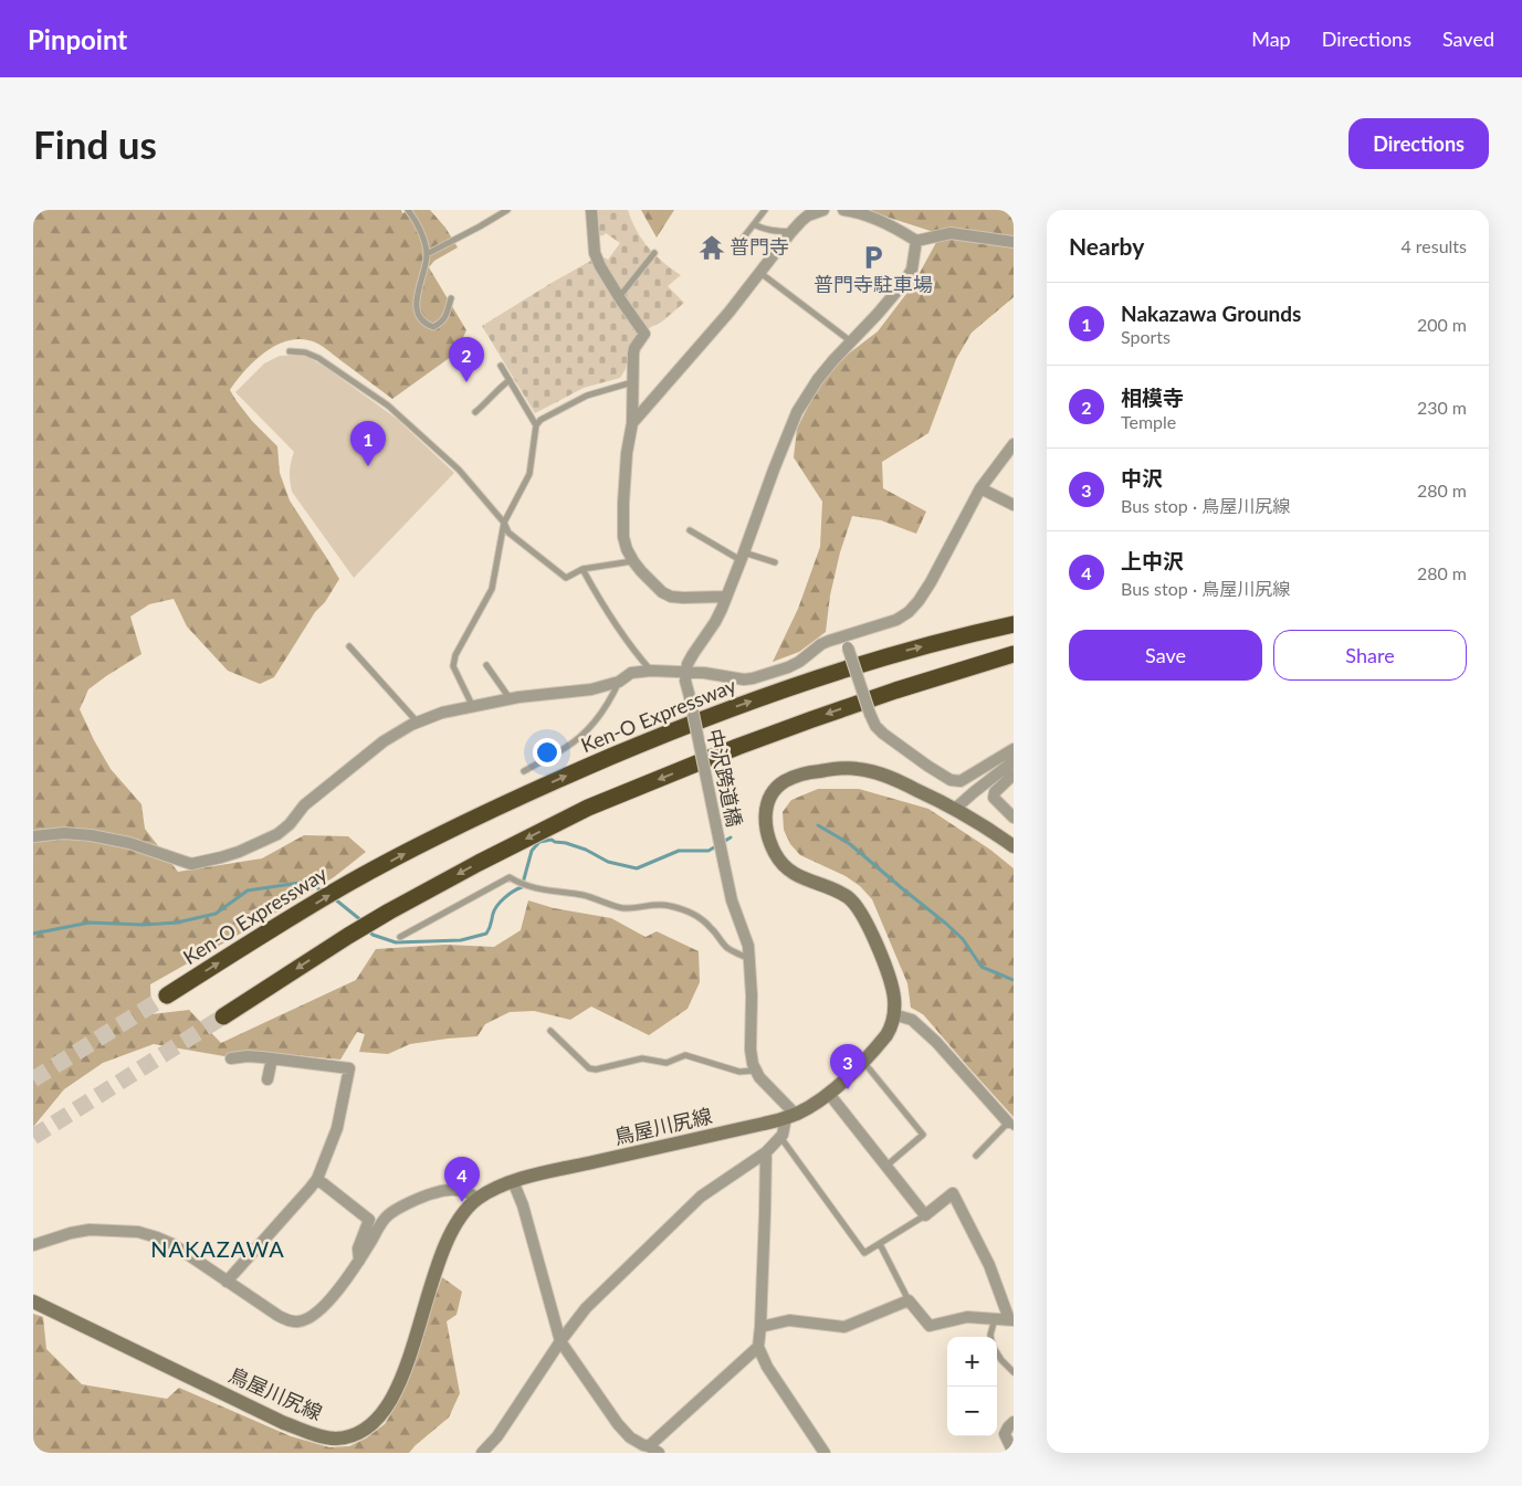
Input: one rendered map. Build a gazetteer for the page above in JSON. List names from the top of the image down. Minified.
{"streets":{"highway":["Ken-O Expressway"],"main road":["鳥屋川尻線"],"street":["中沢跨道橋"]},"districts":["NAKAZAWA"],"places":{"temple":["普門寺"],"parking":["普門寺駐車場"]},"page":{"header":"Pinpoint","nav":["Map","Directions","Saved"],"buttons":["Directions",["Save","Share"]],"title":"Find us","heading":["Nearby","4 results"],"list":[{"mark":"1","name":"Nakazawa Grounds","note":"Sports","value":"200 m"},{"mark":"2","name":"相模寺","note":"Temple","value":"230 m"},{"mark":"3","name":"中沢","note":"Bus stop · 鳥屋川尻線","value":"280 m"},{"mark":"4","name":"上中沢","note":"Bus stop · 鳥屋川尻線","value":"280 m"}],"pins":["2","1","3","4"],"map_buttons":["+","−"]}}
